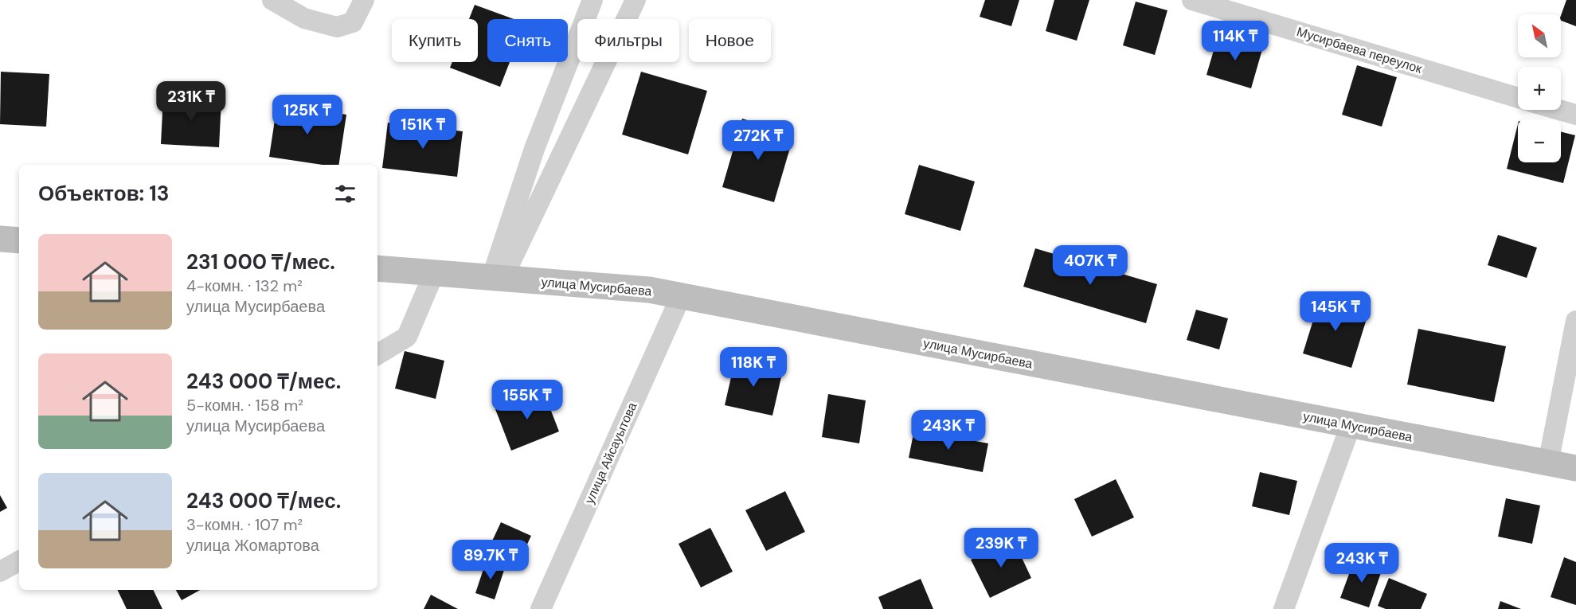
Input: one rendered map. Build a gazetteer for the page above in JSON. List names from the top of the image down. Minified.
{"streets":{"street":["Мусирбаева переулок","улица Мусирбаева","улица Айсауытова"]},"crossings":[["улица Мусирбаева","улица Айсауытова"]],"north":"top left","page":{"map_buttons":["+","−"],"chip":["Купить","Снять","Фильтры","Новое"],"price":["114K ₸","231K ₸","125K ₸","151K ₸","272K ₸","407K ₸","145K ₸","118K ₸","155K ₸","243K ₸","239K ₸","89.7K ₸","243K ₸"],"heading":"Объектов: 13","list":[{"name":"231 000 ₸/мес.","note":"4-комн. · 132 m² · улица Мусирбаева"},{"name":"243 000 ₸/мес.","note":"5-комн. · 158 m² · улица Мусирбаева"},{"name":"243 000 ₸/мес.","note":"3-комн. · 107 m² · улица Жомартова"}]}}
